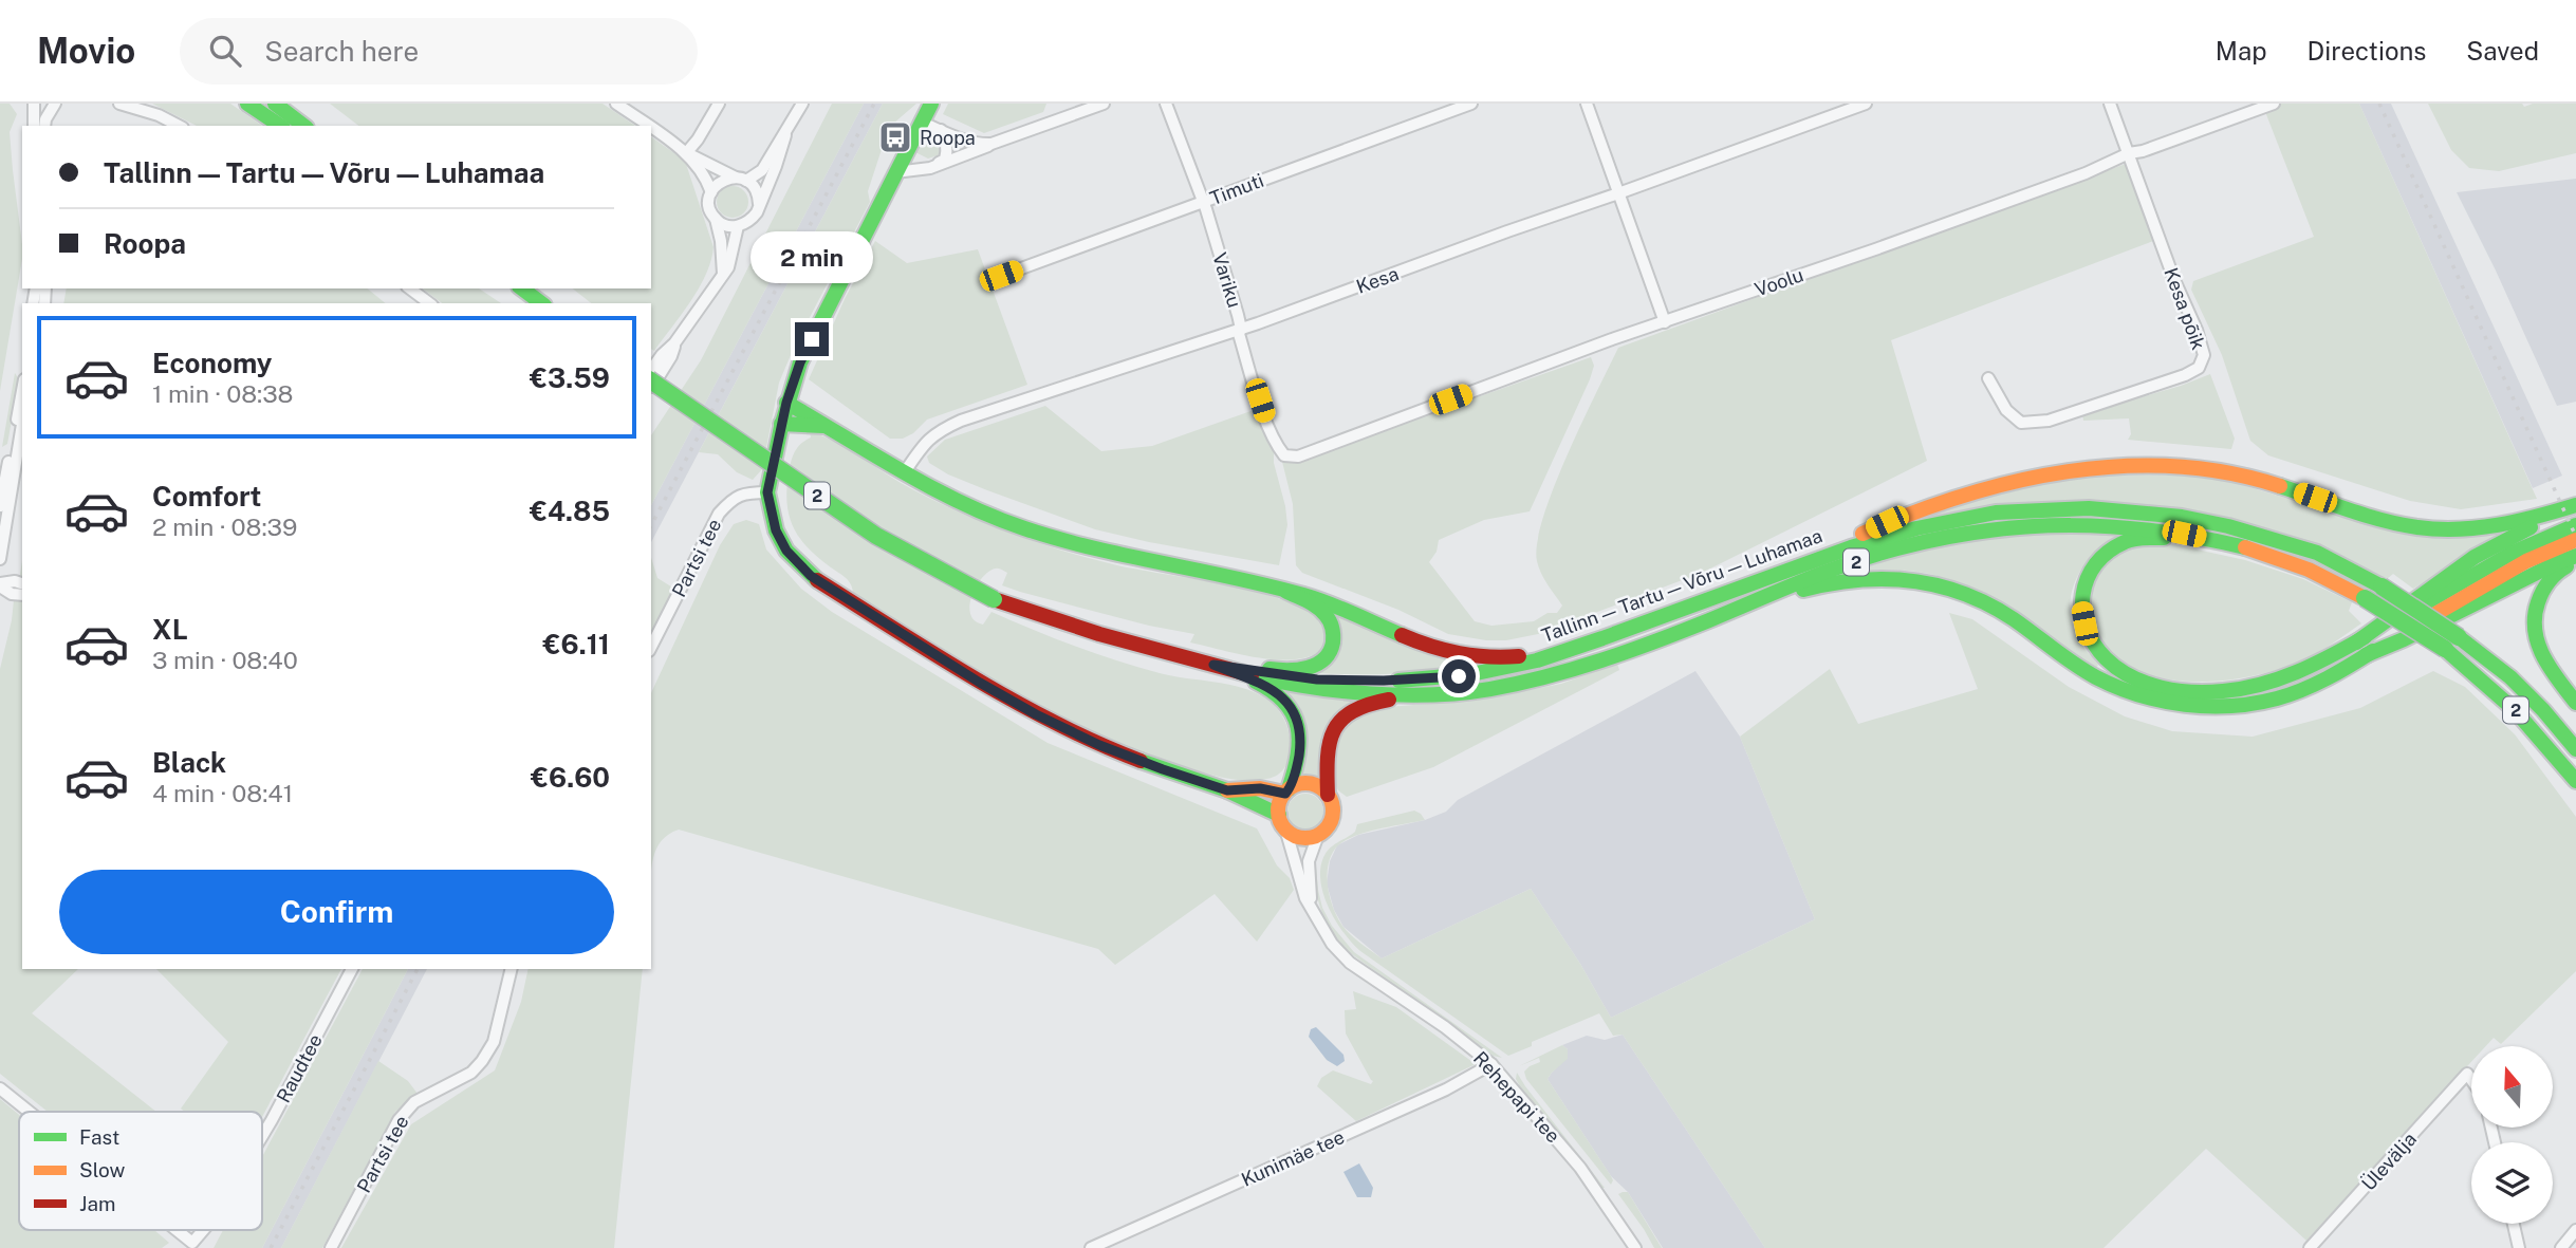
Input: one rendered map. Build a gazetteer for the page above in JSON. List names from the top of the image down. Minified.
{"streets":{"main road":["2","Tallinn — Tartu — Võru — Luhamaa"],"street":["Timuti","Variku","Kesa","Voolu","Kesa põik","Partsi tee","Raudtee","Rehepapi tee","Kunimäe tee","Ülevälja"]},"crossings":[["Timuti","Variku"],["Variku","Kesa"],["Variku","Voolu"],["Voolu","Kesa põik"],["Rehepapi tee","Kunimäe tee"]],"places":{"bus stop":["Roopa"]},"legend":["Fast","Slow","Jam"],"north":"top","page":{"header":"Movio","search":"Search here","nav":["Map","Directions","Saved"],"banner":["Tallinn — Tartu — Võru — Luhamaa","Roopa"],"bubble":"2 min","list":[{"name":"Economy","note":"1 min · 08:38","value":"€3.59"},{"name":"Comfort","note":"2 min · 08:39","value":"€4.85"},{"name":"XL","note":"3 min · 08:40","value":"€6.11"},{"name":"Black","note":"4 min · 08:41","value":"€6.60"}],"buttons":"Confirm"}}
